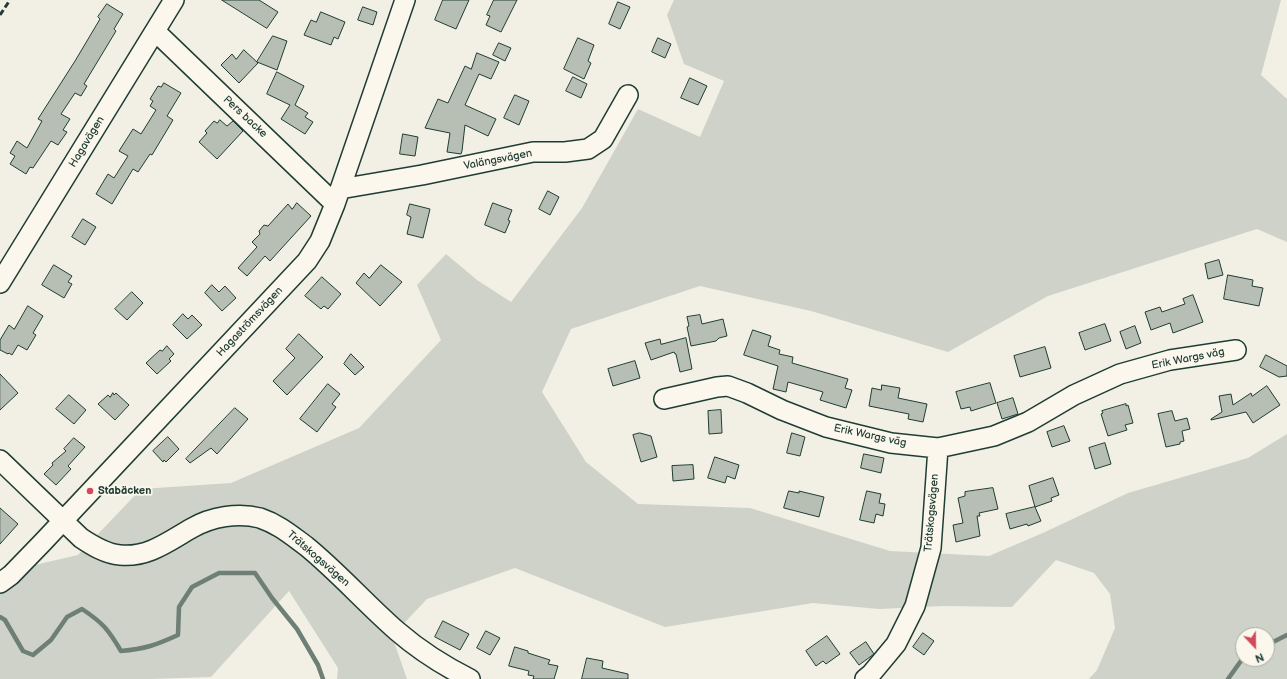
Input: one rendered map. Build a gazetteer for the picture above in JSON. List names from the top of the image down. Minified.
{"streets":{"street":["Pers backe","Hagavägen","Valängsvägen","Hagaströmsvägen","Erik Wargs väg","Trätskogsvägen"]},"crossings":[["Pers backe","Hagavägen"],["Pers backe","Valängsvägen"],["Pers backe","Hagaströmsvägen"],["Valängsvägen","Hagaströmsvägen"],["Hagaströmsvägen","Trätskogsvägen"],["Erik Wargs väg","Trätskogsvägen"]],"places":["Stabäcken"],"north":"bottom"}
